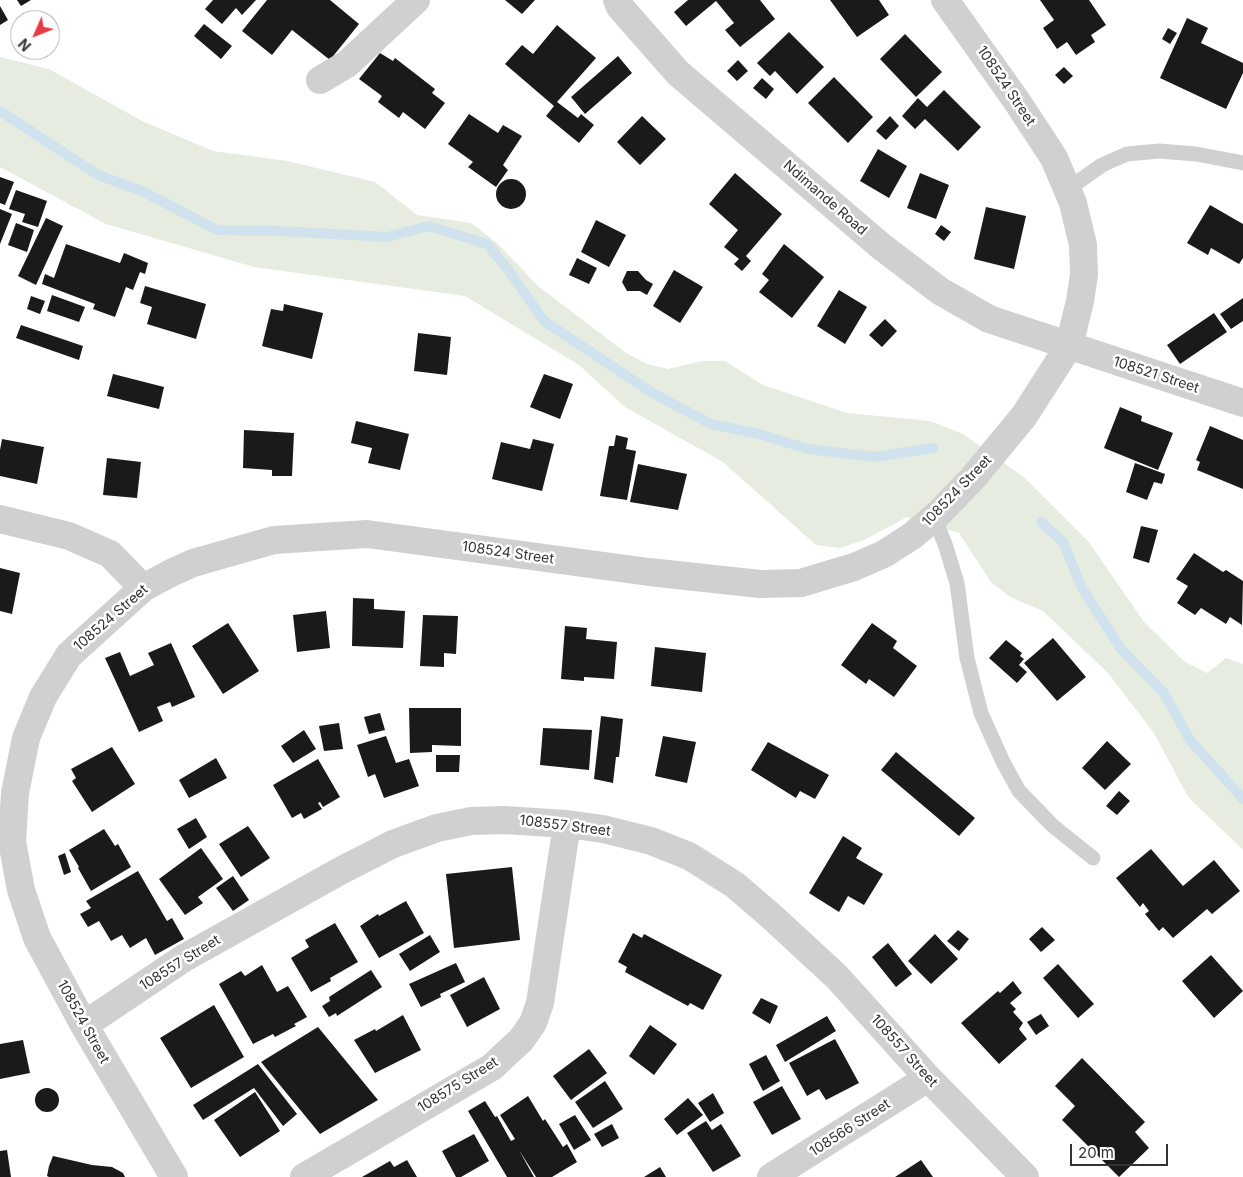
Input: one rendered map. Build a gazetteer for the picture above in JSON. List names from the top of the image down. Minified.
{"streets":{"street":["108524 Street","Ndimande Road","108521 Street","108557 Street","108575 Street","108566 Street"]},"crossings":[["108524 Street","Ndimande Road"],["108524 Street","108521 Street"],["108524 Street","108557 Street"],["Ndimande Road","108521 Street"],["108557 Street","108575 Street"],["108557 Street","108566 Street"]],"scale_bar":"20 m","north":"bottom left"}
